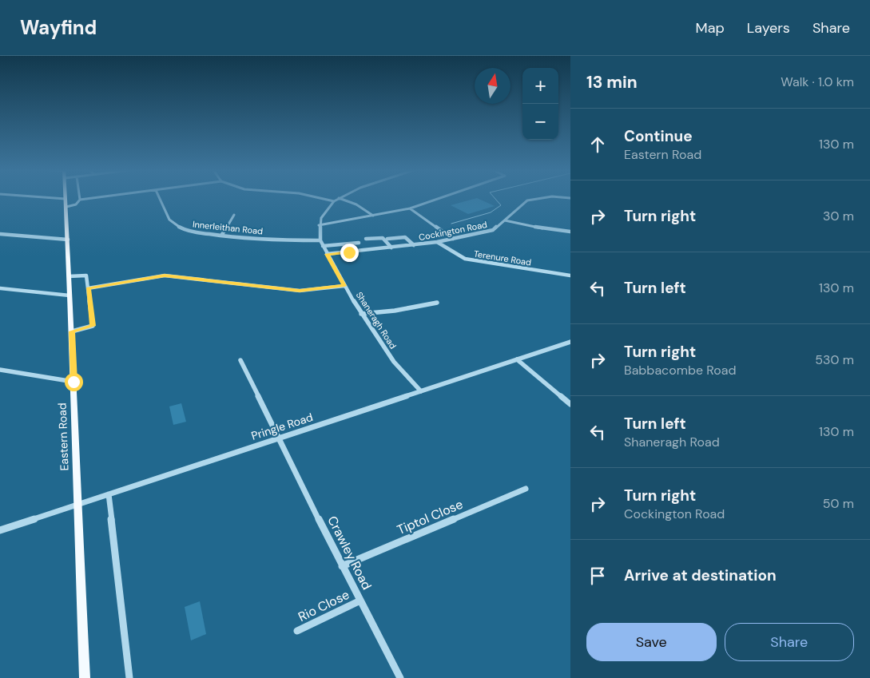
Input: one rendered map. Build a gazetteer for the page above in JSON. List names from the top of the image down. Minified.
{"streets":{"main road":["Eastern Road"],"street":["Innerleithan Road","Cockington Road","Terenure Road","Shaneragh Road","Pringle Road","Tiptol Close","Crawley Road","Rio Close"]},"crossings":[["Innerleithan Road","Shaneragh Road"],["Cockington Road","Terenure Road"],["Cockington Road","Shaneragh Road"],["Shaneragh Road","Pringle Road"],["Pringle Road","Eastern Road"],["Pringle Road","Crawley Road"],["Tiptol Close","Crawley Road"],["Crawley Road","Rio Close"]],"north":"top","page":{"header":"Wayfind","nav":["Map","Layers","Share"],"heading":["13 min","Walk · 1.0 km"],"map_buttons":["+","−"],"list":[["Continue","Eastern Road","130 m"],["Turn right","30 m"],["Turn left","130 m"],["Turn right","Babbacombe Road","530 m"],["Turn left","Shaneragh Road","130 m"],["Turn right","Cockington Road","50 m"],"Arrive at destination"],"buttons":["Save","Share"]}}
